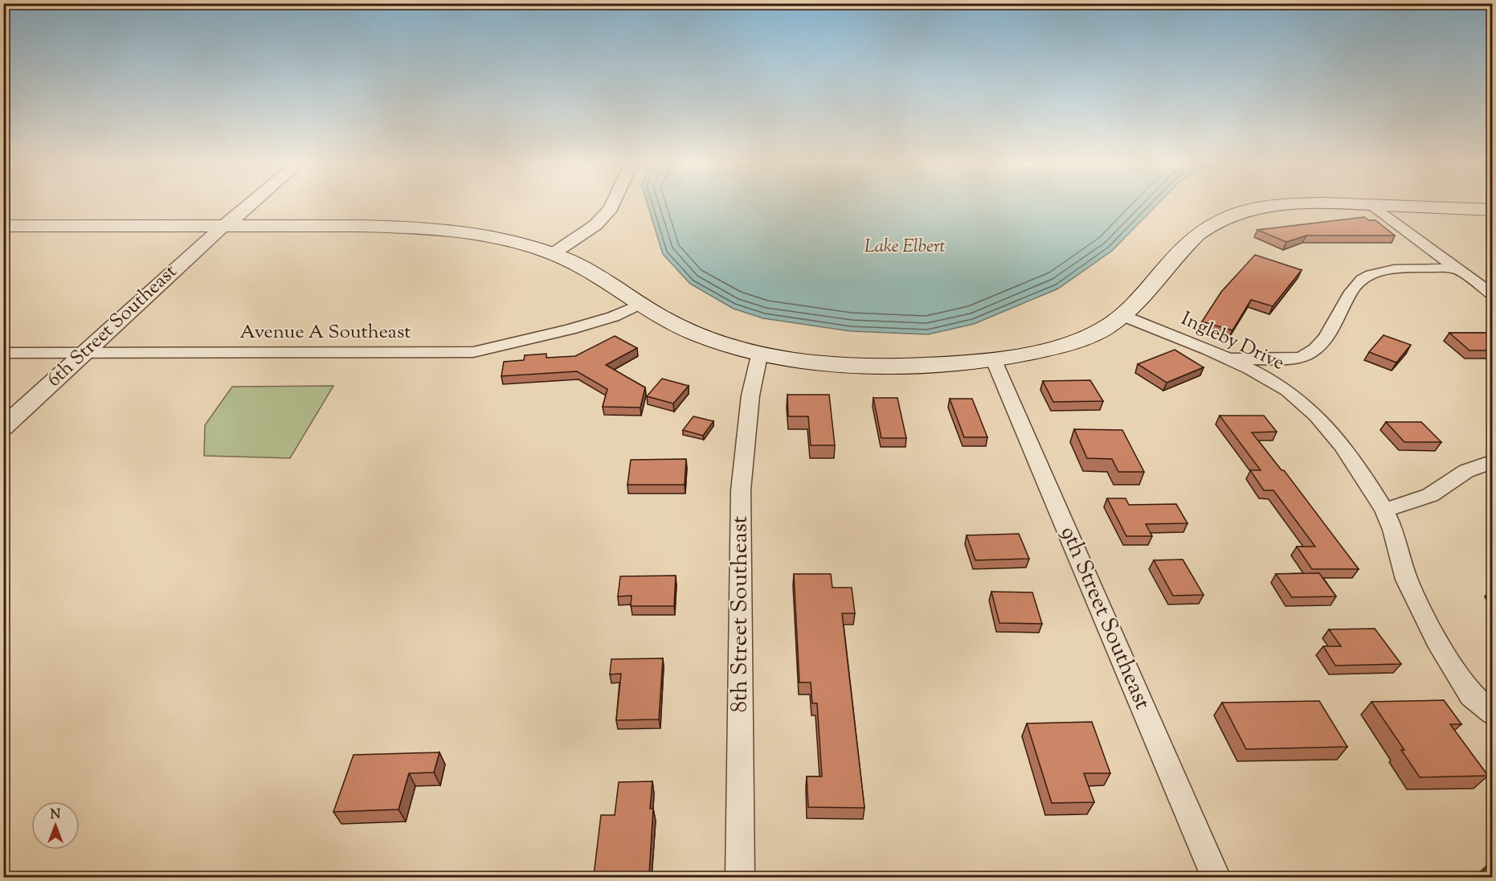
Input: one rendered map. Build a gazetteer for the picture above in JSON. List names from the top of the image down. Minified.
{"streets":{"street":["6th Street Southeast","Avenue A Southeast","Ingleby Drive","8th Street Southeast","9th Street Southeast"]},"crossings":[["6th Street Southeast","Avenue A Southeast"]],"water":["Lake Elbert"],"north":"top"}
